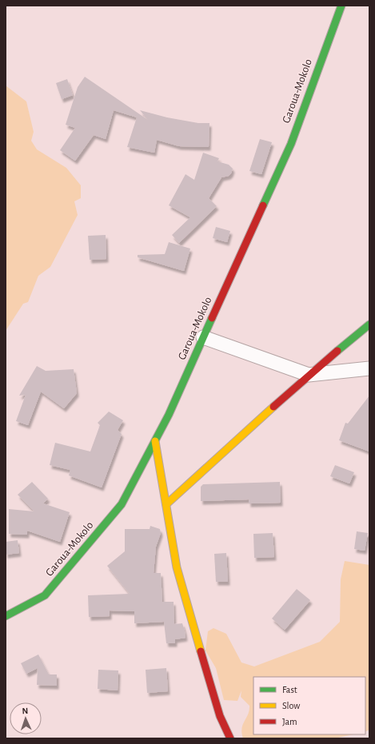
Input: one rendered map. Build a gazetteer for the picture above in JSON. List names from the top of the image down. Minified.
{"streets":{"main road":["Garoua-Mokolo"]},"legend":["Fast","Slow","Jam"],"north":"top"}
